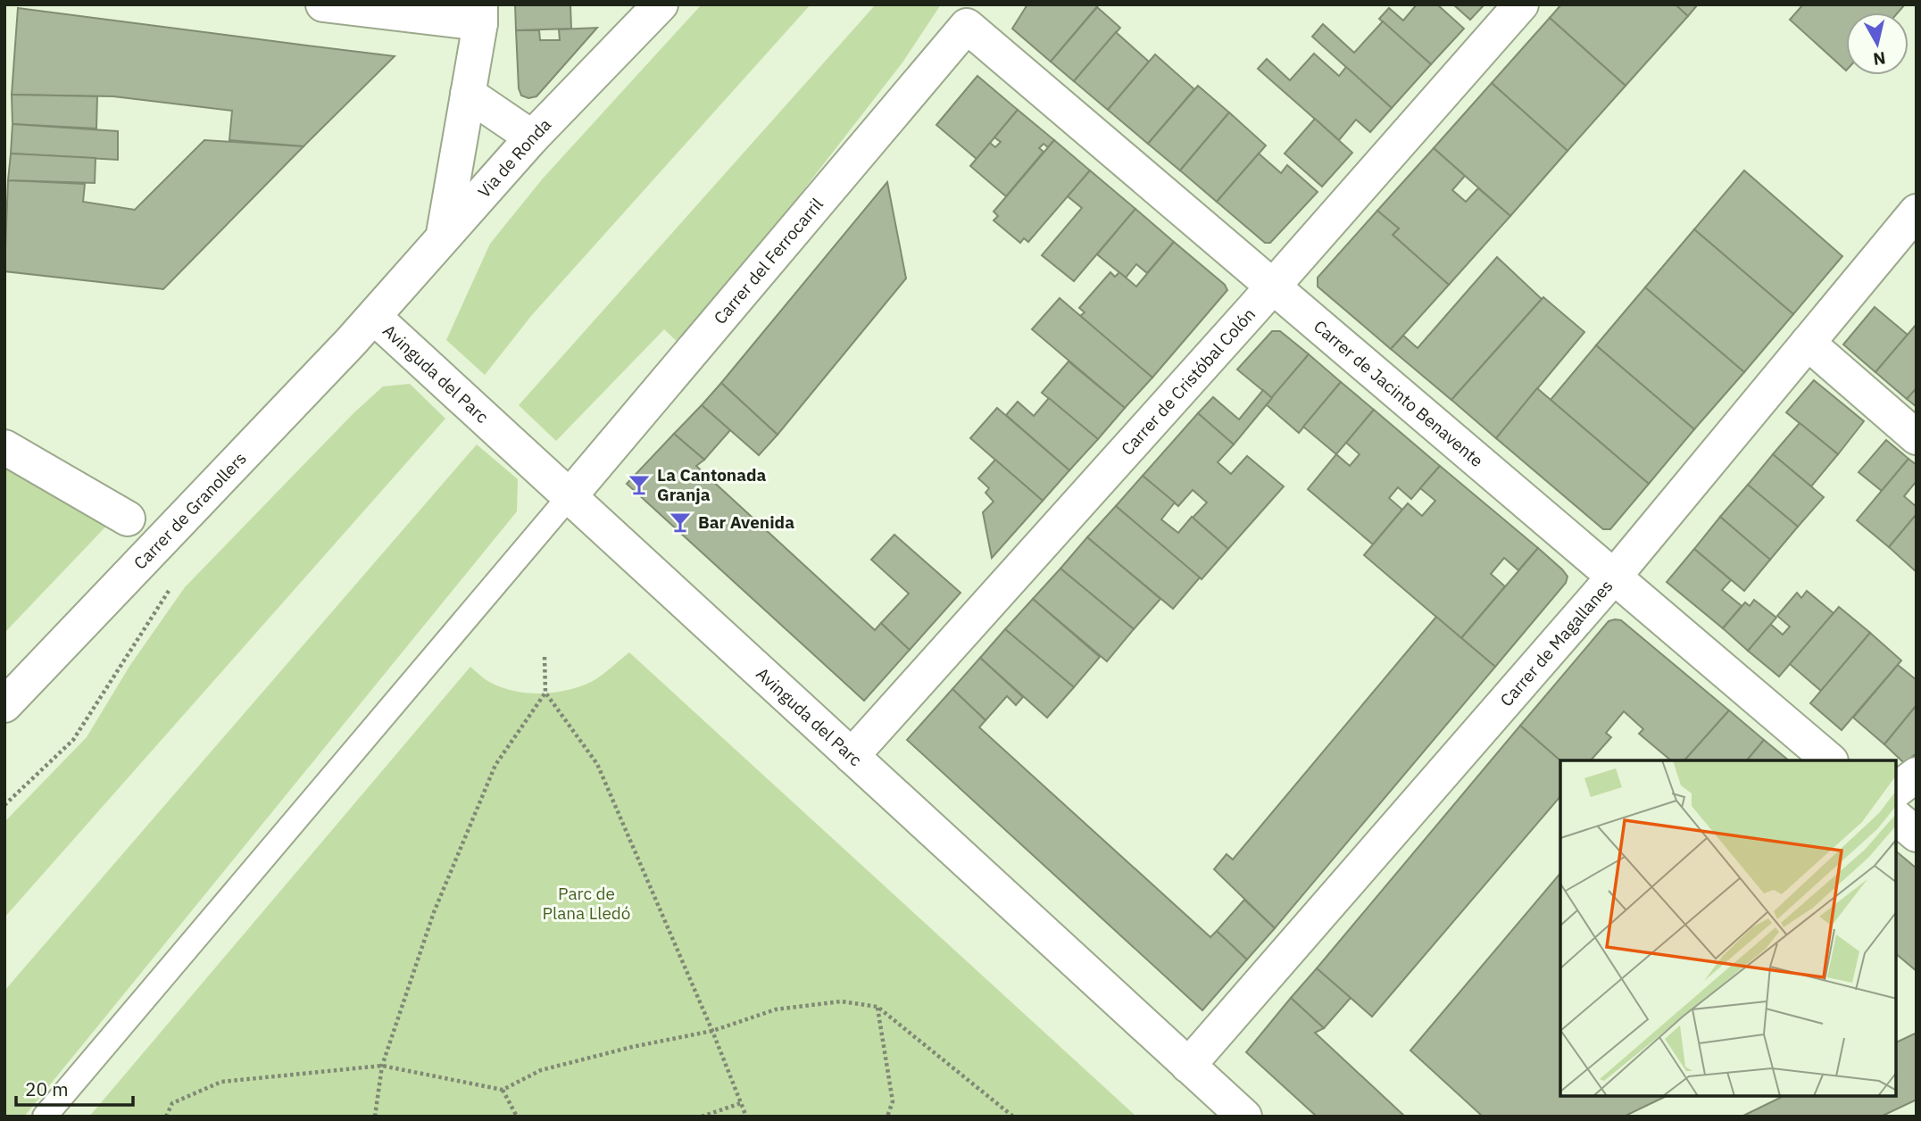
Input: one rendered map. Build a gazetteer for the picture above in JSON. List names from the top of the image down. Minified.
{"streets":{"street":["Via de Ronda","Carrer del Ferrocarril","Avinguda del Parc","Carrer de Cristóbal Colón","Carrer de Jacinto Benavente","Carrer de Granollers","Carrer de Magallanes"]},"crossings":[["Via de Ronda","Avinguda del Parc"],["Via de Ronda","Carrer de Granollers"],["Carrer del Ferrocarril","Avinguda del Parc"],["Carrer del Ferrocarril","Carrer de Jacinto Benavente"],["Avinguda del Parc","Carrer de Cristóbal Colón"],["Avinguda del Parc","Carrer de Granollers"],["Avinguda del Parc","Carrer de Magallanes"],["Carrer de Cristóbal Colón","Carrer de Jacinto Benavente"],["Carrer de Jacinto Benavente","Carrer de Magallanes"]],"parks":["Parc de Plana Lledó"],"places":{"bar":["La Cantonada Granja","Bar Avenida"]},"scale_bar":"20 m","north":"bottom"}
